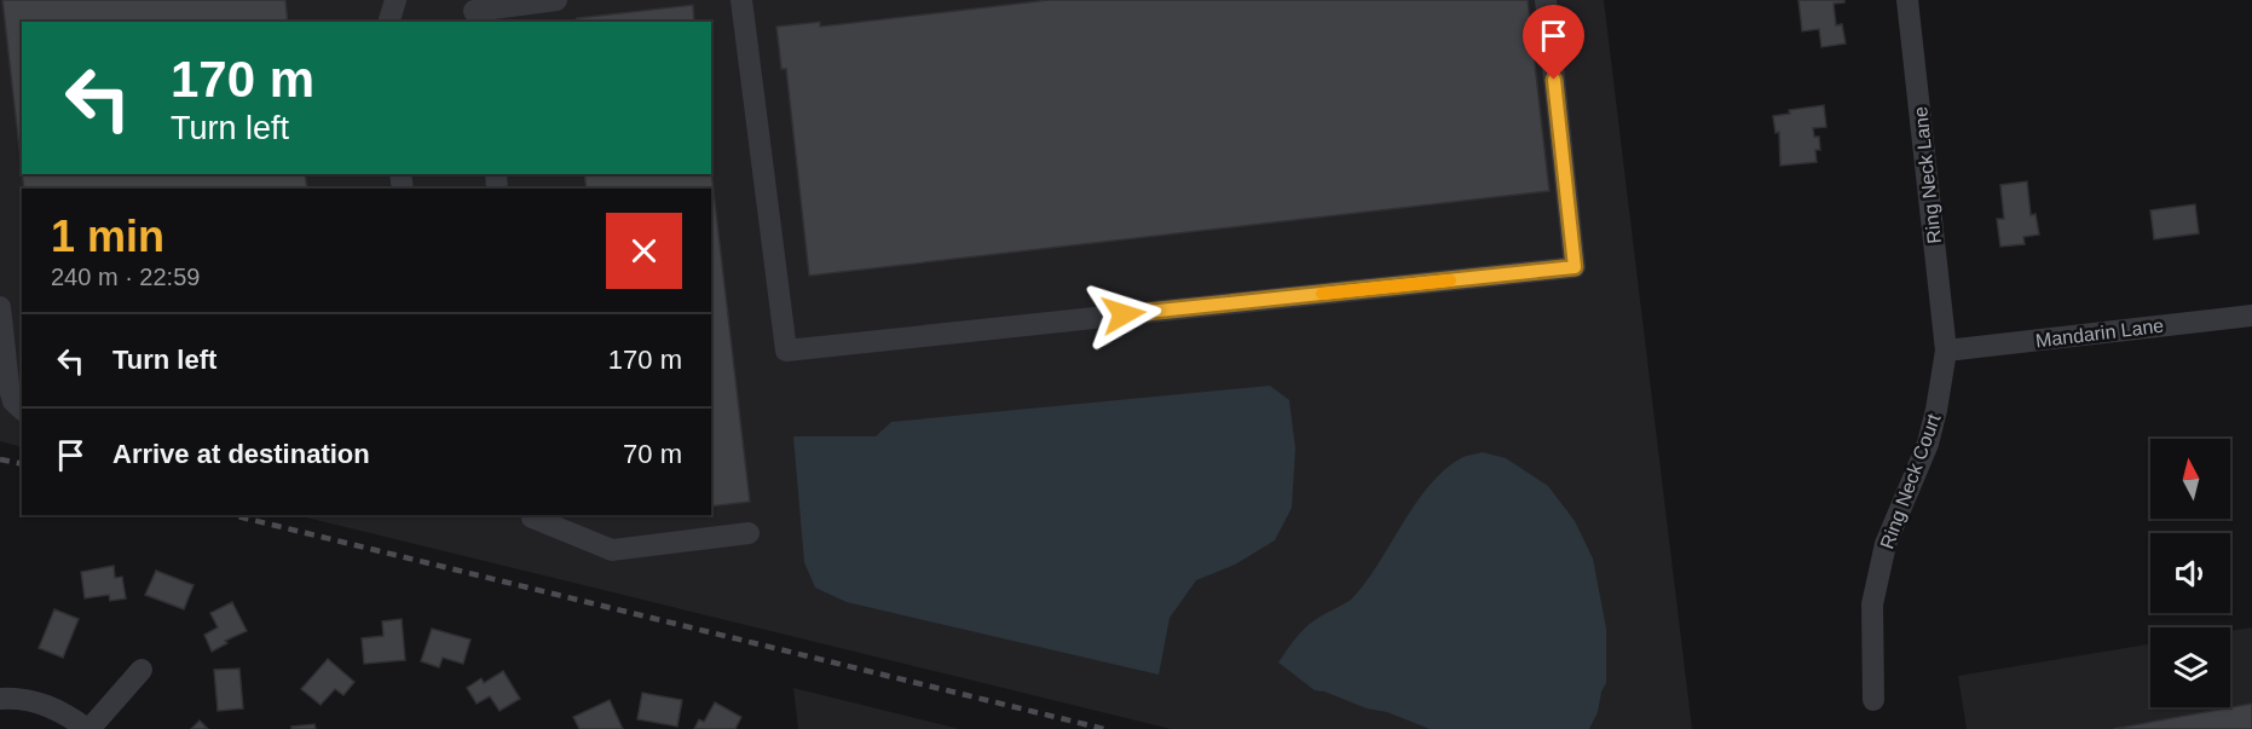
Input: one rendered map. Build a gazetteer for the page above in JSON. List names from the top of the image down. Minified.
{"streets":{"street":["Ring Neck Lane","Mandarin Lane","Ring Neck Court"]},"crossings":[["Ring Neck Lane","Mandarin Lane"],["Ring Neck Lane","Ring Neck Court"],["Mandarin Lane","Ring Neck Court"]],"north":"top","page":{"turn":["170 m","Turn left"],"heading":["1 min","240 m · 22:59"],"list":[{"name":"Turn left","value":"170 m"},{"name":"Arrive at destination","value":"70 m"}]}}
